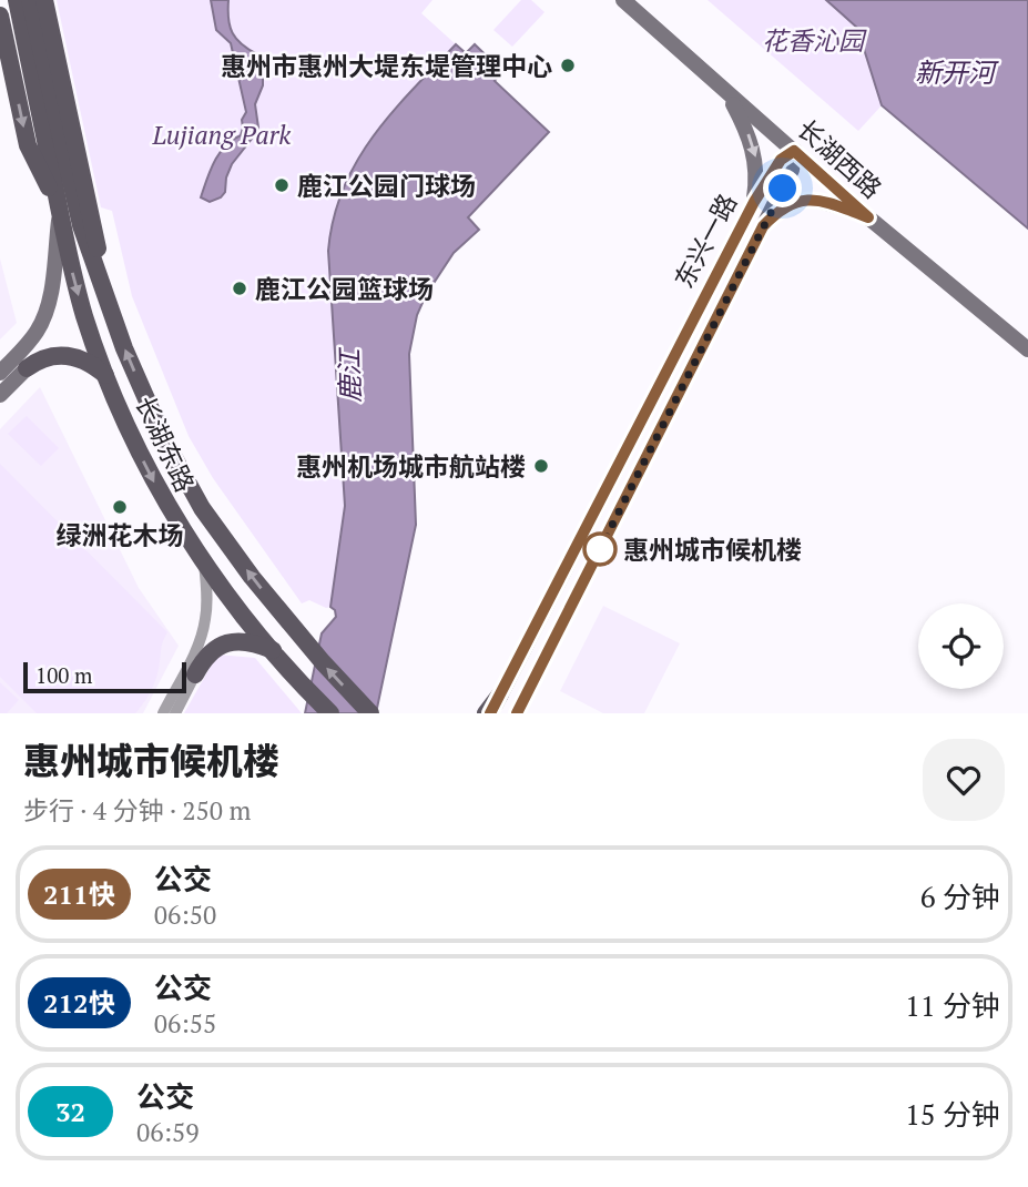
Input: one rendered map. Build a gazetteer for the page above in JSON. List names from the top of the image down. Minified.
{"streets":{"main road":["长湖东路"],"street":["长湖西路","东兴一路"]},"crossings":[["长湖西路","东兴一路"]],"water":["新开河","鹿江"],"parks":["花香沁园","Lujiang Park"],"places":["惠州市惠州大堤东堤管理中心","鹿江公园门球场","鹿江公园篮球场","惠州机场城市航站楼","绿洲花木场","惠州城市候机楼"],"lines":["bus line 211快"],"scale_bar":"100 m","page":{"scale":"100 m","heading":["惠州城市候机楼","步行 · 4 分钟 · 250 m"],"list":[{"mark":"211快","name":"公交","note":"06:50","value":"6 分钟"},{"mark":"212快","name":"公交","note":"06:55","value":"11 分钟"},{"mark":"32","name":"公交","note":"06:59","value":"15 分钟"}]}}
